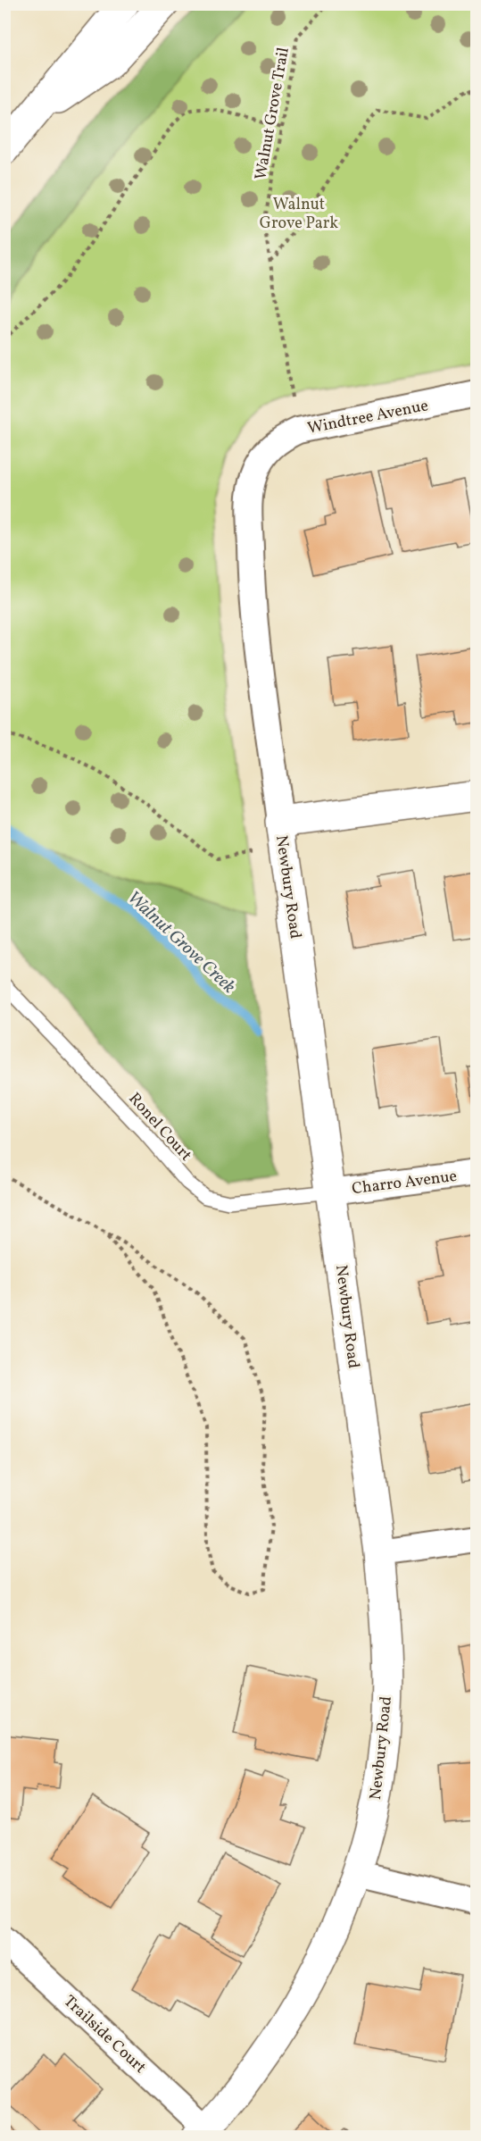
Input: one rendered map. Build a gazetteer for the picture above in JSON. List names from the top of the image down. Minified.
{"streets":{"main road":["Newbury Road"],"street":["Windtree Avenue","Charro Avenue","Trailside Court"],"lane":["Ronel Court"],"path":["Walnut Grove Trail"]},"crossings":[["Windtree Avenue","Newbury Road"],["Newbury Road","Ronel Court"],["Newbury Road","Charro Avenue"],["Newbury Road","Trailside Court"],["Ronel Court","Charro Avenue"]],"water":["Walnut Grove Creek"],"parks":["Walnut Grove Park"]}
